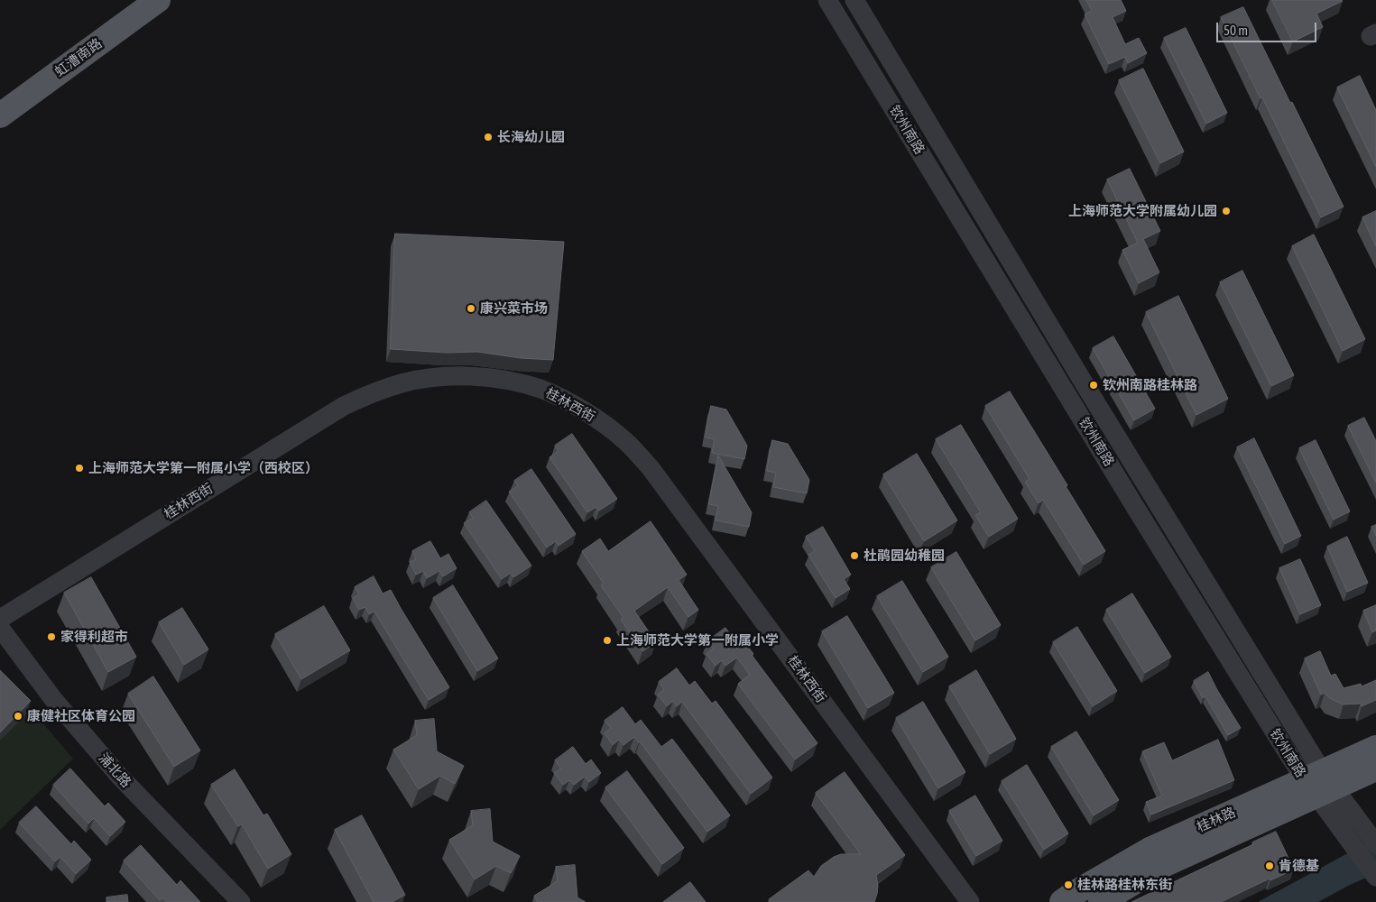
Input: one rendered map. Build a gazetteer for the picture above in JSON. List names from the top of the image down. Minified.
{"streets":{"main road":["虹漕南路","桂林路"],"street":["钦州南路","桂林西街","浦北路"]},"crossings":[["钦州南路","桂林路"]],"places":["长海幼儿园","上海师范大学附属幼儿园","康兴菜市场","钦州南路桂林路","上海师范大学第一附属小学（西校区）","杜鹃园幼稚园","家得利超市","上海师范大学第一附属小学","康健社区体育公园","肯德基","桂林路桂林东街"],"scale_bar":"50 m"}
